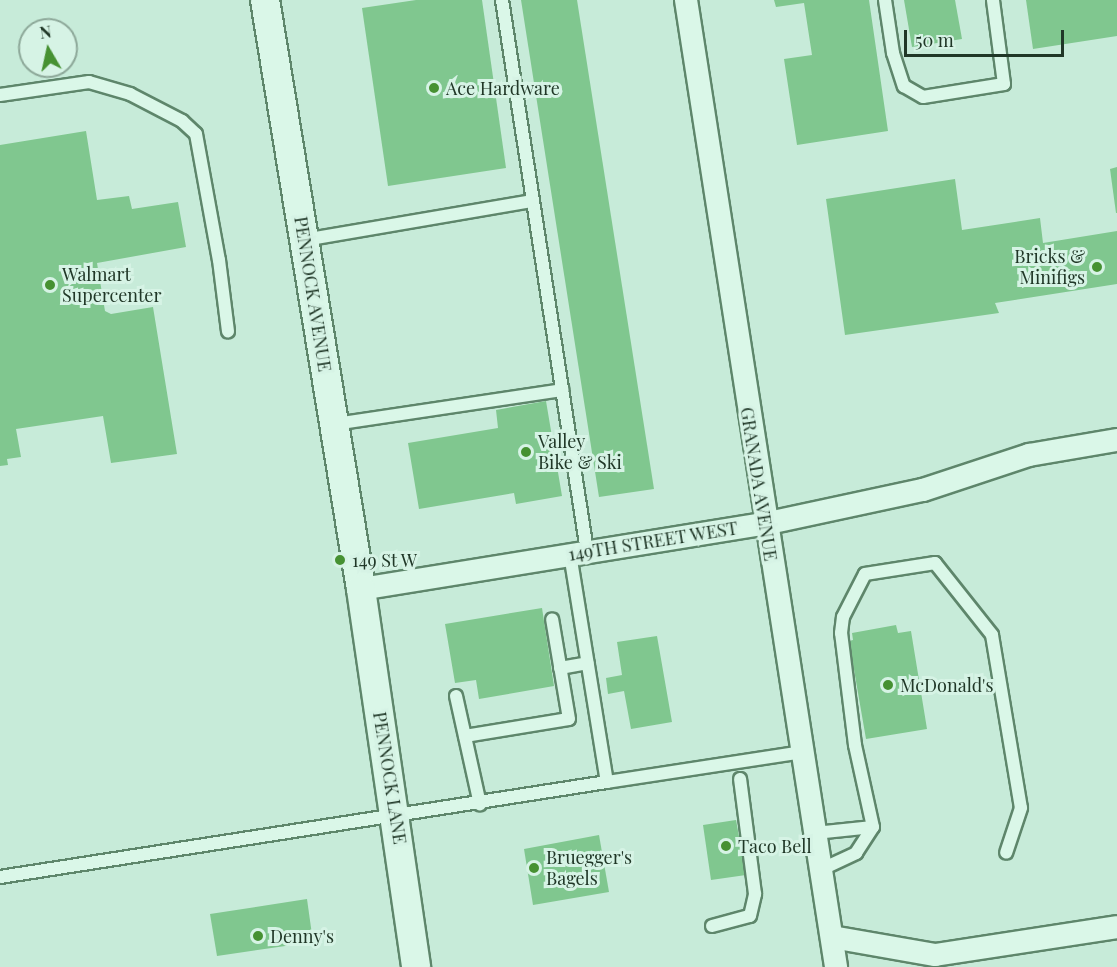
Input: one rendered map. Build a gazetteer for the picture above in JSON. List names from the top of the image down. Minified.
{"streets":{"street":["PENNOCK AVENUE","GRANADA AVENUE","149TH STREET WEST","PENNOCK LANE"]},"crossings":[["PENNOCK AVENUE","149TH STREET WEST"],["PENNOCK AVENUE","PENNOCK LANE"],["GRANADA AVENUE","149TH STREET WEST"],["149TH STREET WEST","PENNOCK LANE"]],"places":["Ace Hardware","Bricks & Minifigs","Walmart Supercenter","Valley Bike & Ski","149 St W","McDonald's","Taco Bell","Bruegger's Bagels","Denny's"],"scale_bar":"50 m","north":"top"}
